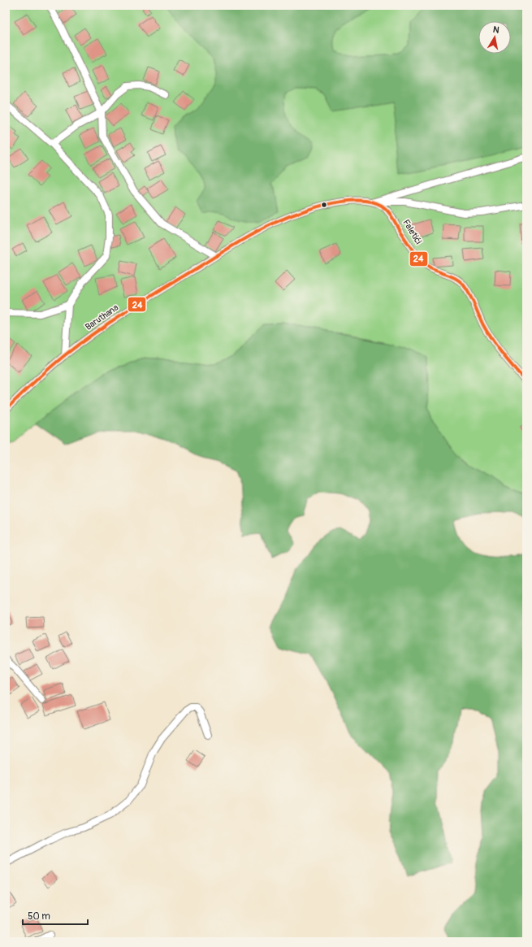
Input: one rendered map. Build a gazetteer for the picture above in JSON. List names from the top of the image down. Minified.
{"streets":{"street":["Faletići","Baruthana"]},"crossings":[["Faletići","Baruthana"]],"lines":["transit line 24"],"scale_bar":"50 m","north":"top"}
